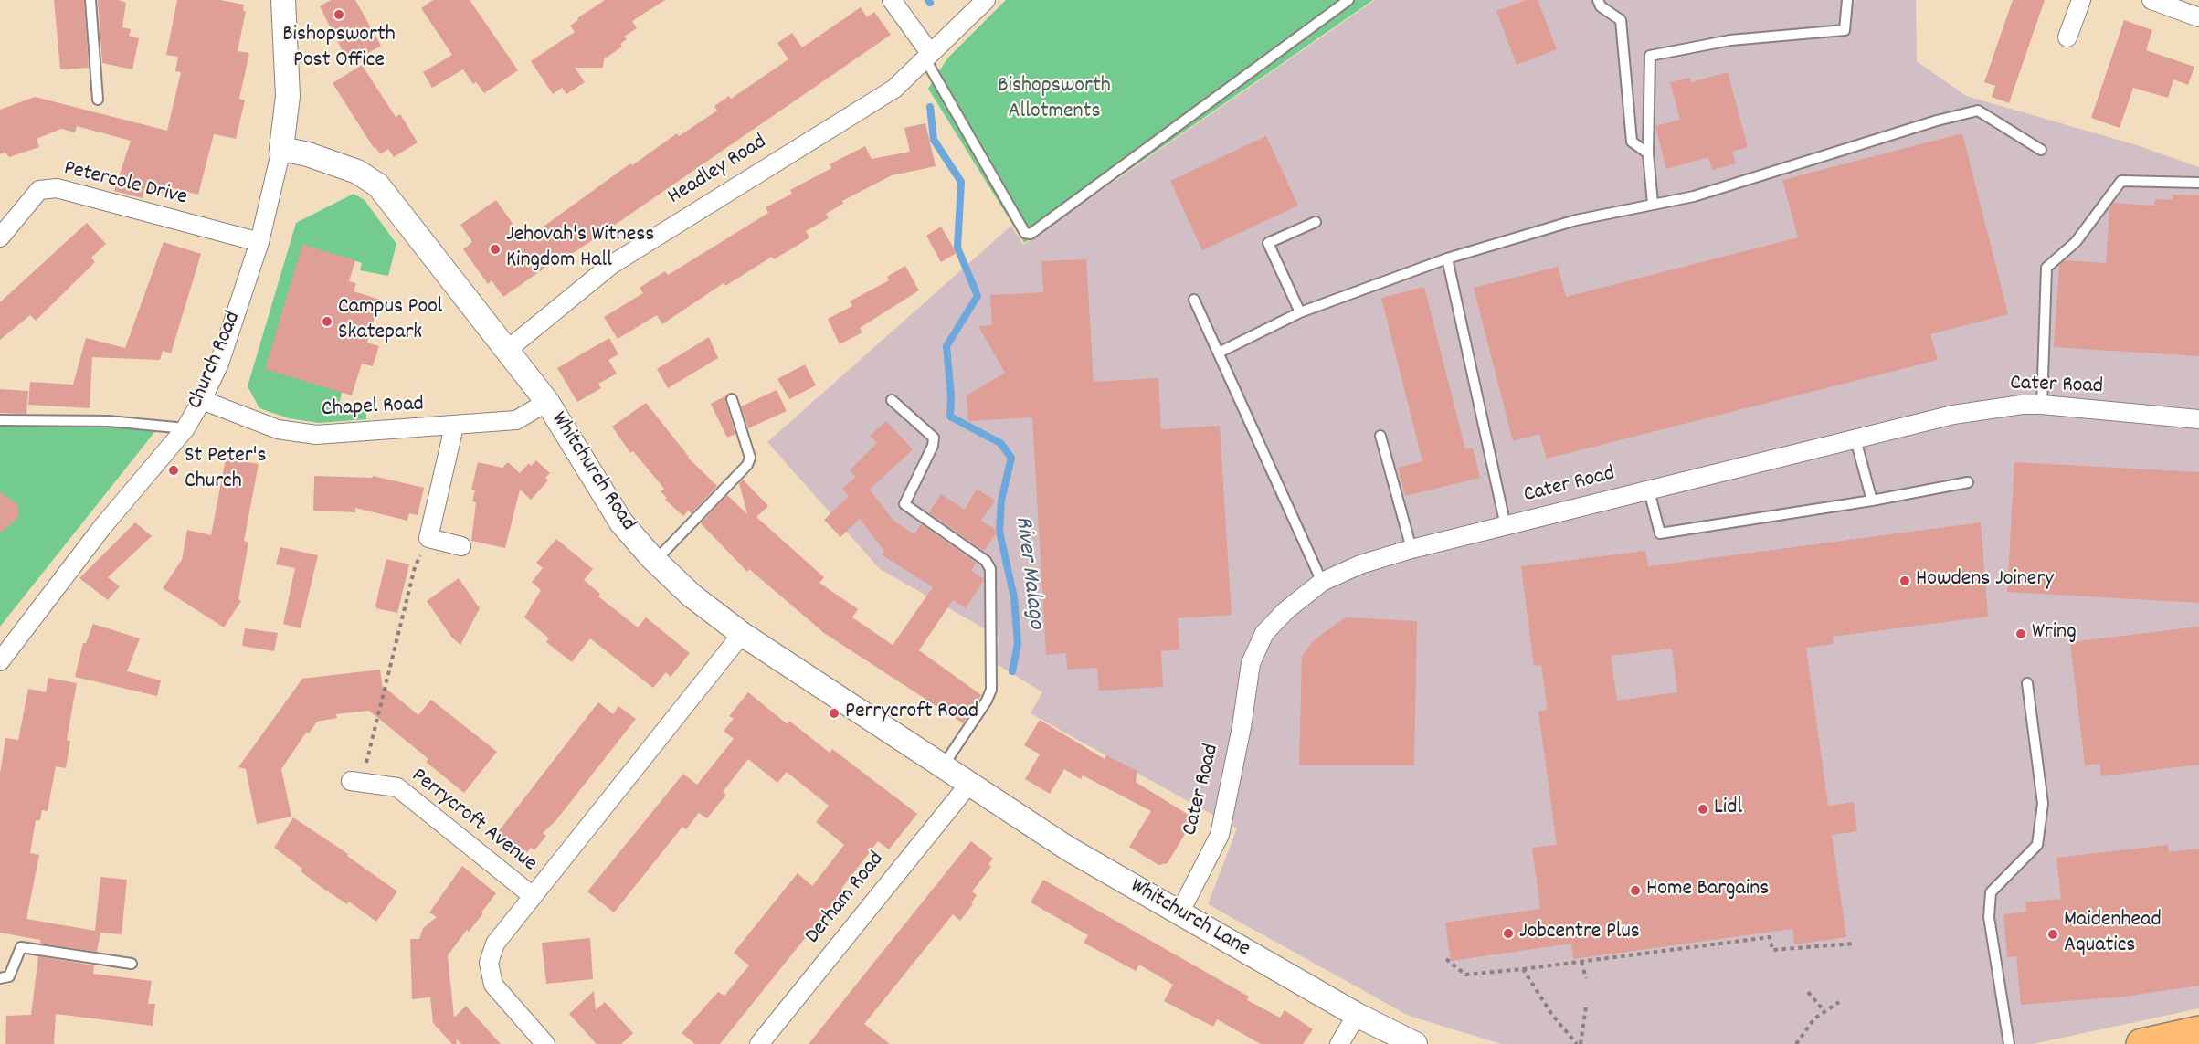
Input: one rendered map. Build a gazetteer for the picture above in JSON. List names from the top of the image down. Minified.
{"streets":{"street":["Headley Road","Petercole Drive","Church Road","Cater Road","Chapel Road","Whitchurch Road","Perrycroft Avenue","Derham Road","Whitchurch Lane"]},"crossings":[["Headley Road","Whitchurch Road"],["Petercole Drive","Church Road"],["Church Road","Chapel Road"],["Church Road","Whitchurch Road"],["Cater Road","Whitchurch Lane"],["Chapel Road","Whitchurch Road"],["Whitchurch Road","Derham Road"],["Whitchurch Road","Whitchurch Lane"],["Derham Road","Whitchurch Lane"]],"water":["River Malago"],"parks":["Bishopsworth Allotments"],"places":["Bishopsworth Post Office","Jehovah's Witness Kingdom Hall","Campus Pool Skatepark","St Peter's Church","Howdens Joinery","Wring","Perrycroft Road","Lidl","Home Bargains","Jobcentre Plus","Maidenhead Aquatics"]}
